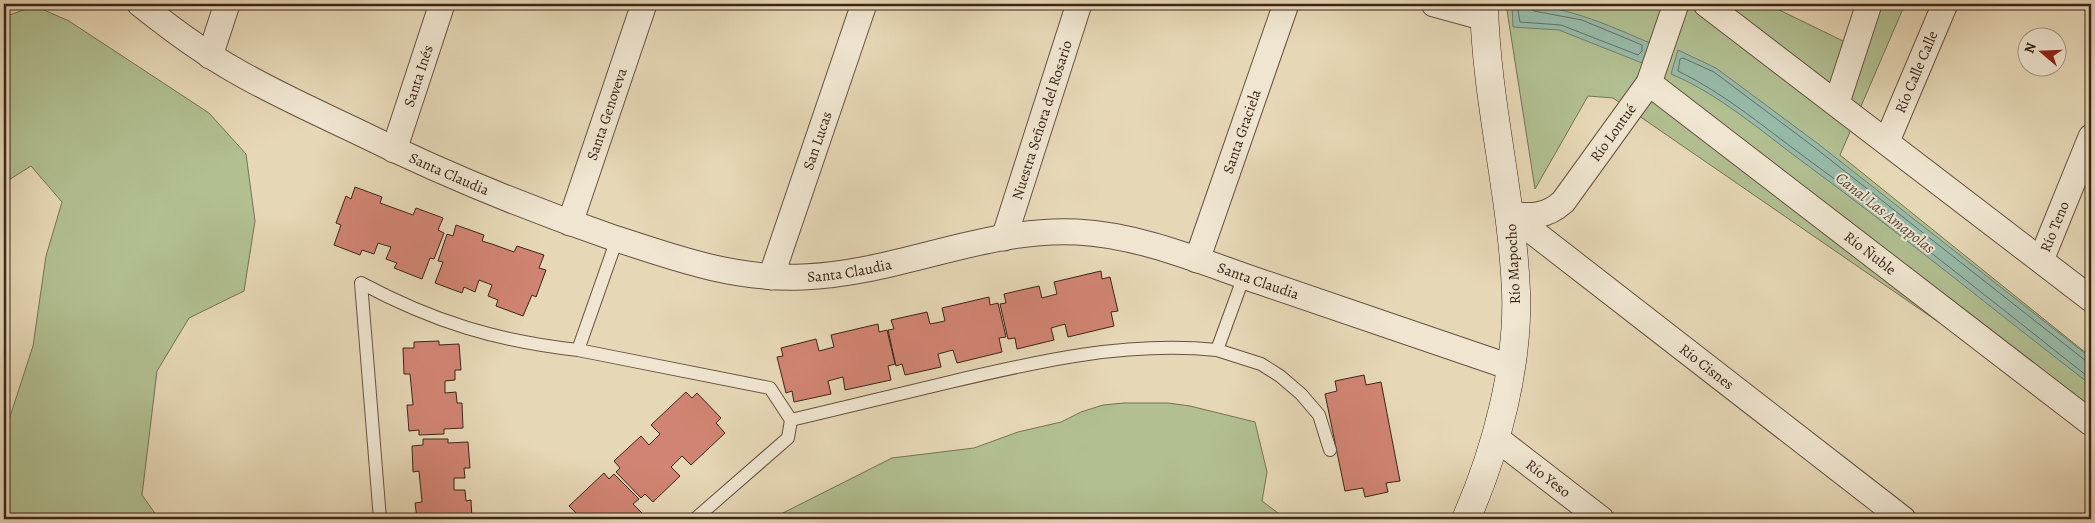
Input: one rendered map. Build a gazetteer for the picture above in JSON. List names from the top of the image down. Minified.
{"streets":{"street":["Río Calle Calle","Santa Inés","Santa Genoveva","Nuestra Señora del Rosario","Santa Graciela","Río Lontué","San Lucas","Santa Claudia","Río Teno","Río Ñuble","Río Mapocho","Río Cisnes","Río Yeso"]},"crossings":[["Santa Inés","Santa Claudia"],["Santa Genoveva","Santa Claudia"],["Nuestra Señora del Rosario","Santa Claudia"],["Santa Graciela","Santa Claudia"],["Río Lontué","Río Ñuble"],["Río Lontué","Río Mapocho"],["Río Lontué","Río Cisnes"],["San Lucas","Santa Claudia"],["Santa Claudia","Río Mapocho"],["Río Mapocho","Río Cisnes"],["Río Mapocho","Río Yeso"]],"water":["Canal Las Amapolas"],"north":"left"}
